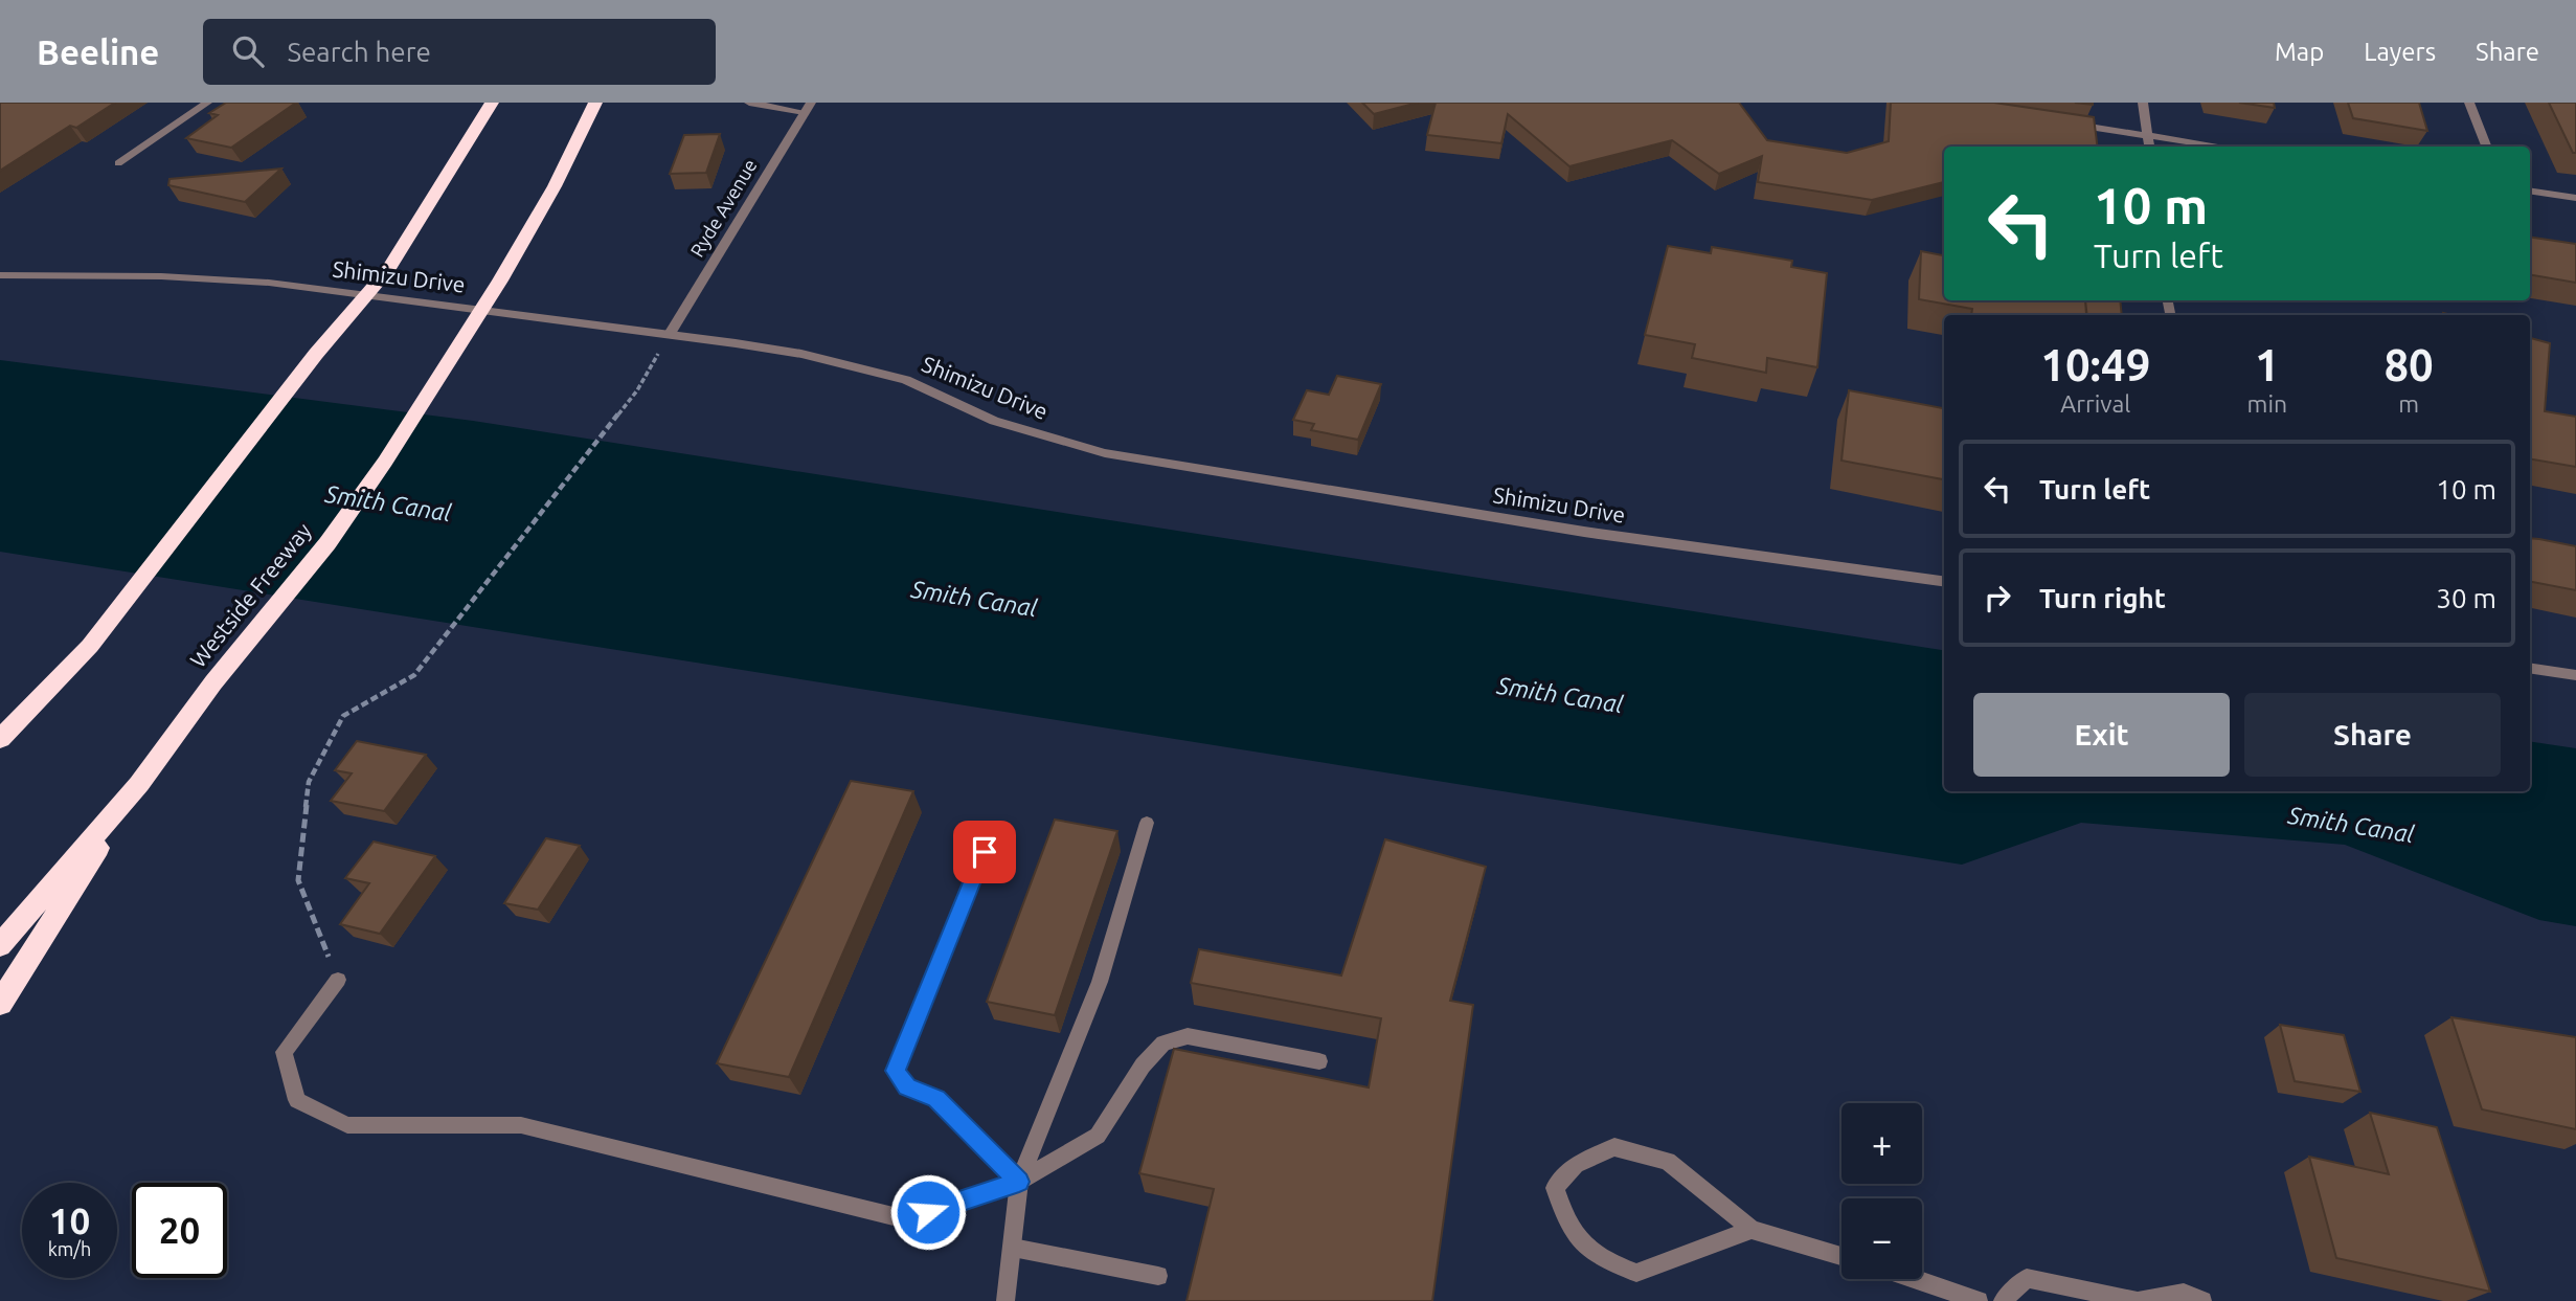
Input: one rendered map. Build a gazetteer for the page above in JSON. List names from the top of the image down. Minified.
{"streets":{"highway":["Westside Freeway"],"street":["Ryde Avenue","Shimizu Drive"]},"crossings":[["Ryde Avenue","Shimizu Drive"]],"water":["Smith Canal"],"page":{"header":"Beeline","search":"Search here","nav":["Map","Layers","Share"],"turn":["10 m","Turn left"],"eta":["10:49","Arrival","1","min","80","m"],"list":[{"name":"Turn left","value":"10 m"},{"name":"Turn right","value":"30 m"}],"buttons":["Exit","Share"],"map_buttons":["+","−"],"speed":"10 km/h","limit":"20"}}
